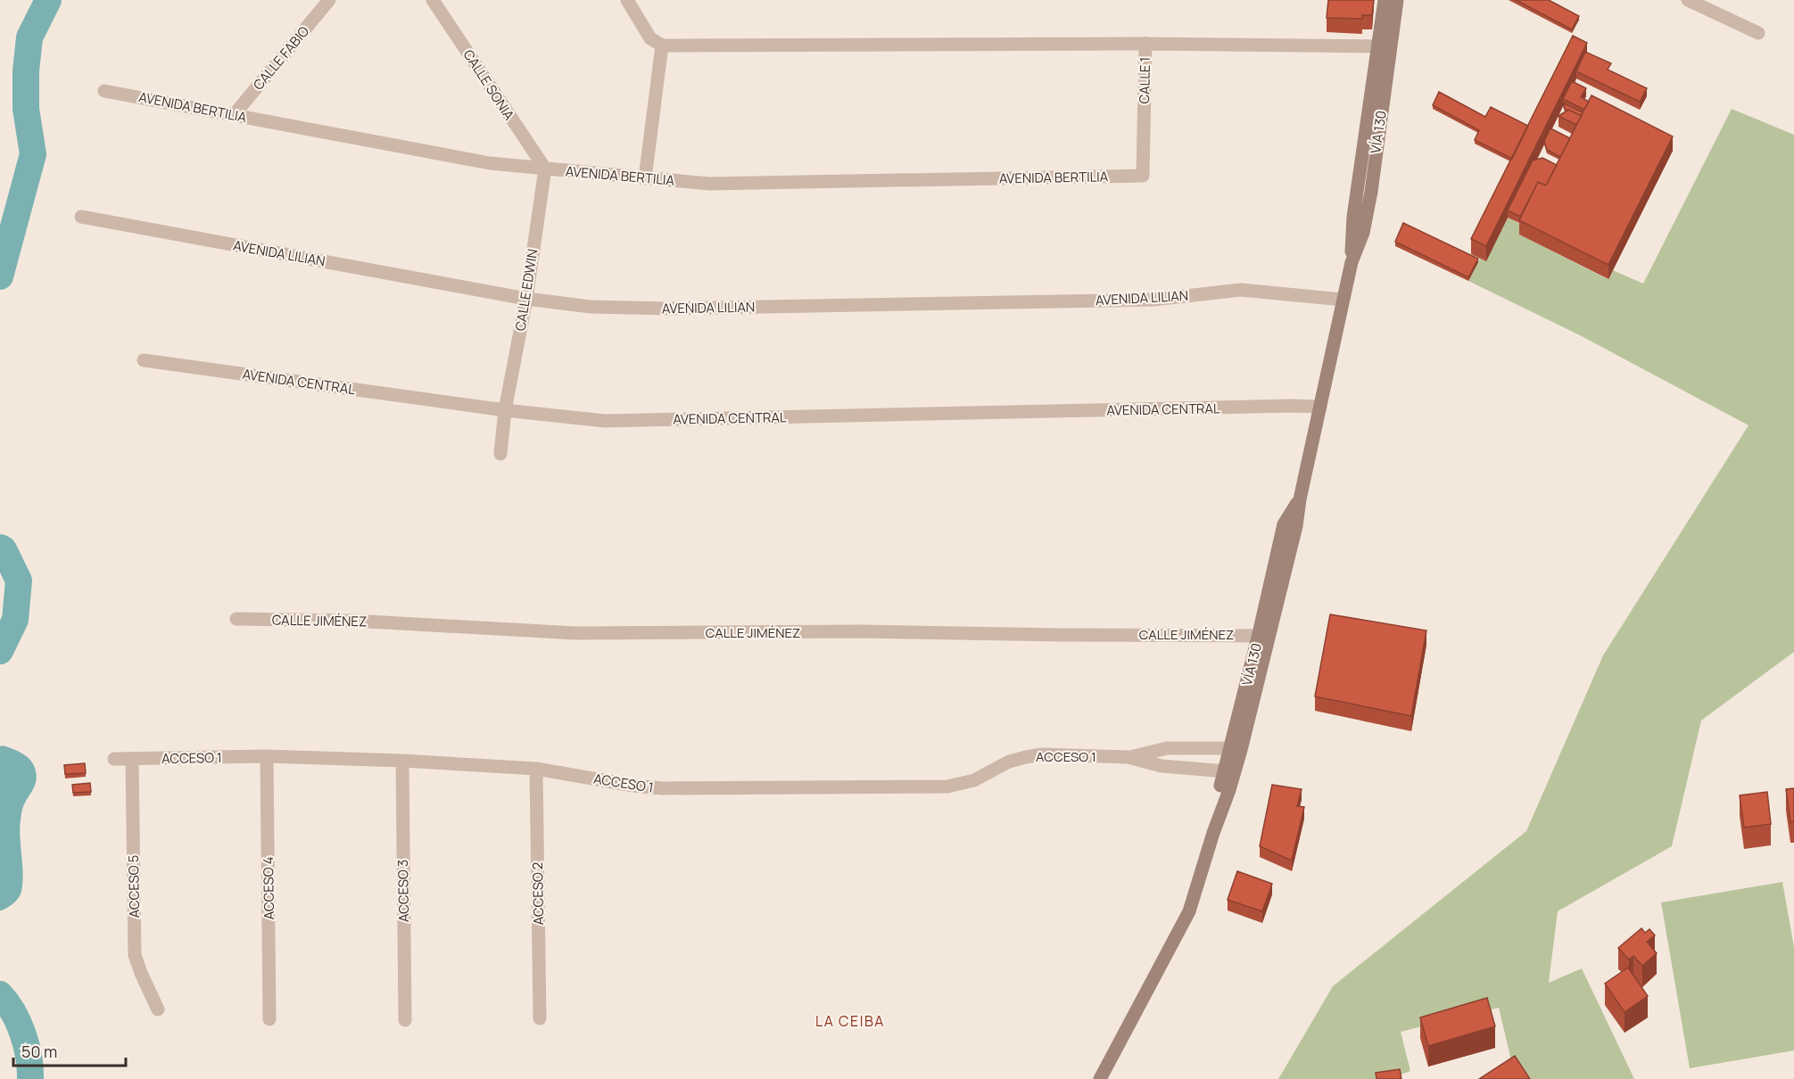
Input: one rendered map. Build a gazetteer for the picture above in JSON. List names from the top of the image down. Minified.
{"streets":{"main road":["VÍA 130"],"street":["CALLE FABIO","CALLE 1","CALLE SONIA","AVENIDA BERTILIA","AVENIDA LILIAN","CALLE EDWIN","AVENIDA CENTRAL","CALLE JIMÉNEZ","ACCESO 1","ACCESO 5","ACCESO 4","ACCESO 3","ACCESO 2"]},"crossings":[["CALLE FABIO","AVENIDA BERTILIA"],["CALLE 1","AVENIDA BERTILIA"],["CALLE SONIA","AVENIDA BERTILIA"],["CALLE SONIA","CALLE EDWIN"],["AVENIDA BERTILIA","CALLE EDWIN"],["VÍA 130","AVENIDA LILIAN"],["VÍA 130","AVENIDA CENTRAL"],["VÍA 130","CALLE JIMÉNEZ"],["VÍA 130","ACCESO 1"],["AVENIDA LILIAN","CALLE EDWIN"],["CALLE EDWIN","AVENIDA CENTRAL"],["ACCESO 1","ACCESO 5"],["ACCESO 1","ACCESO 4"],["ACCESO 1","ACCESO 3"],["ACCESO 1","ACCESO 2"]],"districts":["LA CEIBA"],"scale_bar":"50 m"}
